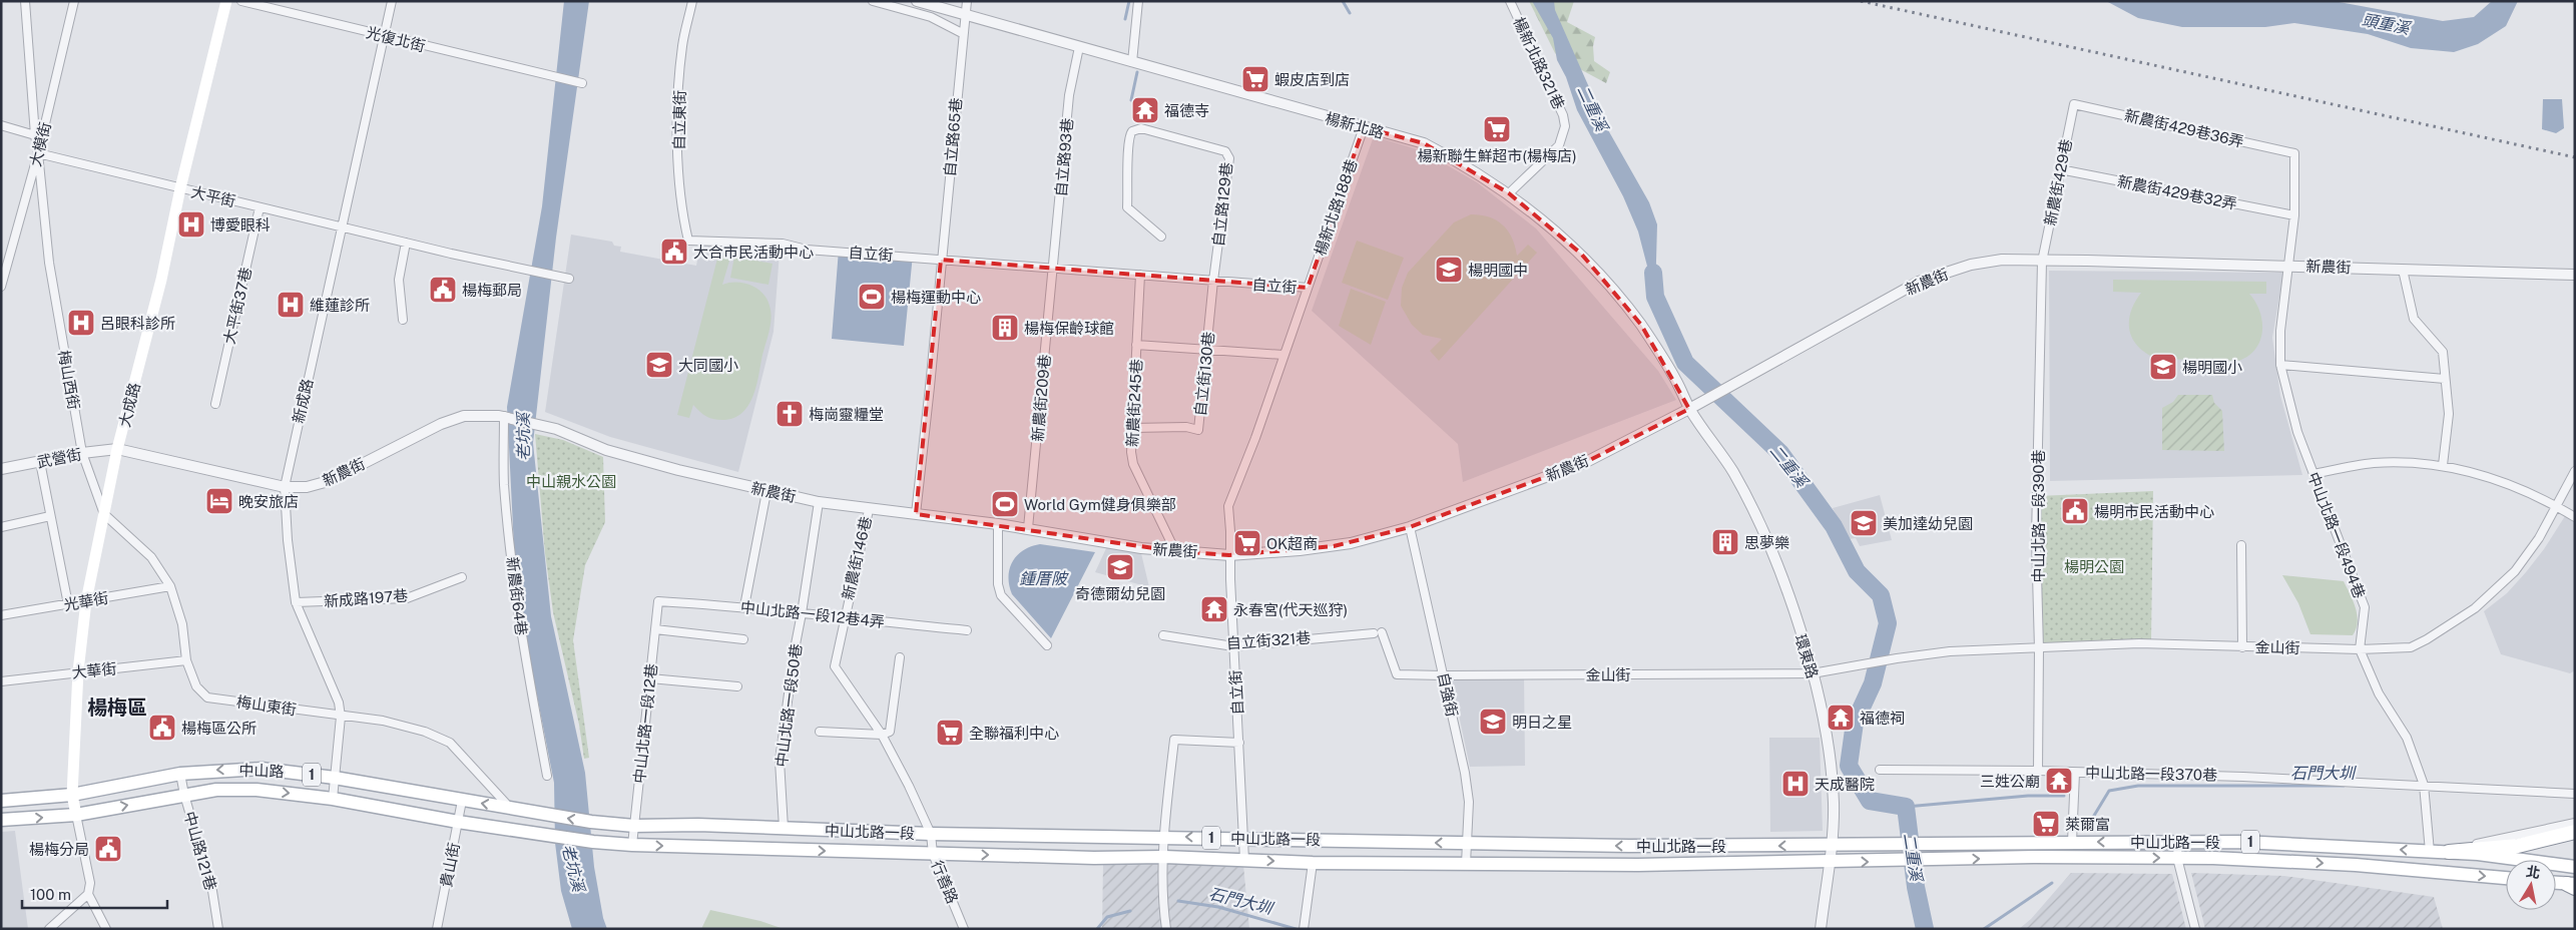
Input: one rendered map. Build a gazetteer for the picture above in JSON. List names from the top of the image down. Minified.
{"streets":{"main road":["大成路","中山路","1","中山北路一段"],"street":["光復北街","楊新北路321巷","自立東街","楊新北路","新農街429巷36弄","自立路65巷","大模街","自立路93巷","新農街429巷","新農街429巷32弄","大平街","自立路129巷","楊新北路188巷","自立街","新農街","大平街37巷","自立街130巷","梅山西街","新農街209巷","新成路","新農街245巷","武營街","中山北路一段390巷","中山北路一段494巷","新農街146巷","新農街64巷","新成路197巷","光華街","中山北路一段12巷4弄","自立街321巷","金山街","環東路","大華街","自強街","梅山東街","中山北路一段50巷","中山北路一段12巷","中山北路一段370巷","中山路121巷","貴山街","行善路"]},"crossings":[["光復北街","新成路"],["楊新北路321巷","楊新北路"],["自立東街","自立街"],["楊新北路","自立路65巷"],["楊新北路","自立路93巷"],["楊新北路","楊新北路188巷"],["楊新北路","新農街"],["楊新北路","環東路"],["新農街429巷36弄","新農街429巷"],["新農街429巷36弄","中山北路一段494巷"],["自立路65巷","自立街"],["自立路65巷","新農街"],["大模街","大平街"],["大模街","梅山西街"],["自立路93巷","自立街"],["自立路93巷","新農街209巷"],["新農街429巷","新農街429巷32弄"],["新農街429巷","新農街"],["新農街429巷","中山北路一段390巷"],["新農街429巷32弄","中山北路一段494巷"],["大平街","大平街37巷"],["大平街","梅山西街"],["大平街","新成路"],["大平街","大成路"],["自立路129巷","自立街"],["自立路129巷","自立街130巷"],["楊新北路188巷","自立街"],["自立街","新農街"],["自立街","自立街130巷"],["自立街","新農街209巷"],["自立街","新農街245巷"],["自立街","自立街321巷"],["自立街","中山北路一段"],["新農街","新農街209巷"],["新農街","新成路"],["新農街","新農街245巷"],["新農街","大成路"],["新農街","武營街"],["新農街","中山北路一段390巷"],["新農街","中山北路一段494巷"],["新農街","新農街146巷"],["新農街","新農街64巷"],["新農街","環東路"],["新農街","自強街"],["新農街","中山北路一段50巷"],["自立街130巷","新農街245巷"],["梅山西街","大成路"],["梅山西街","武營街"],["梅山西街","梅山東街"],["新成路","新成路197巷"],["新成路","梅山東街"],["新成路","中山路"],["大成路","武營街"],["大成路","光華街"],["大成路","大華街"],["大成路","梅山東街"],["大成路","中山路"],["中山北路一段390巷","金山街"],["中山北路一段390巷","中山北路一段370巷"],["中山北路一段494巷","金山街"],["新農街146巷","中山北路一段12巷4弄"],["光華街","梅山東街"],["中山北路一段12巷4弄","中山北路一段50巷"],["中山北路一段12巷4弄","中山北路一段12巷"],["自立街321巷","金山街"],["金山街","環東路"],["金山街","自強街"],["環東路","中山北路一段"],["大華街","梅山東街"],["自強街","中山北路一段"],["梅山東街","中山路"],["中山北路一段50巷","中山北路一段"],["中山北路一段12巷","中山北路一段"],["中山路","中山北路一段"],["中山路","中山路121巷"],["中山路","貴山街"],["中山北路一段","行善路"]],"districts":["楊梅區"],"water":["頭重溪","二重溪","老坑溪","鍾厝陂","石門大圳"],"parks":["中山親水公園","楊明公園"],"places":{"supermarket":["蝦皮店到店","楊新聯生鮮超市(楊梅店)","OK超商","全聯福利中心","萊爾富"],"temple":["福德寺","永春宮(代天巡狩)","福德祠","三姓公廟"],"hospital":["博愛眼科","維蓮診所","呂眼科診所","天成醫院"],"public building":["大合市民活動中心","楊梅郵局","楊明市民活動中心","楊梅區公所","楊梅分局"],"school or university":["楊明國中","大同國小","楊明國小","美加達幼兒園","奇德爾幼兒園","明日之星"],"sports":["楊梅運動中心","World Gym健身俱樂部"],"building":["楊梅保齡球館","思夢樂"],"church":["梅崗靈糧堂"],"hotel":["晚安旅店"]},"scale_bar":"100 m","north":"top"}
